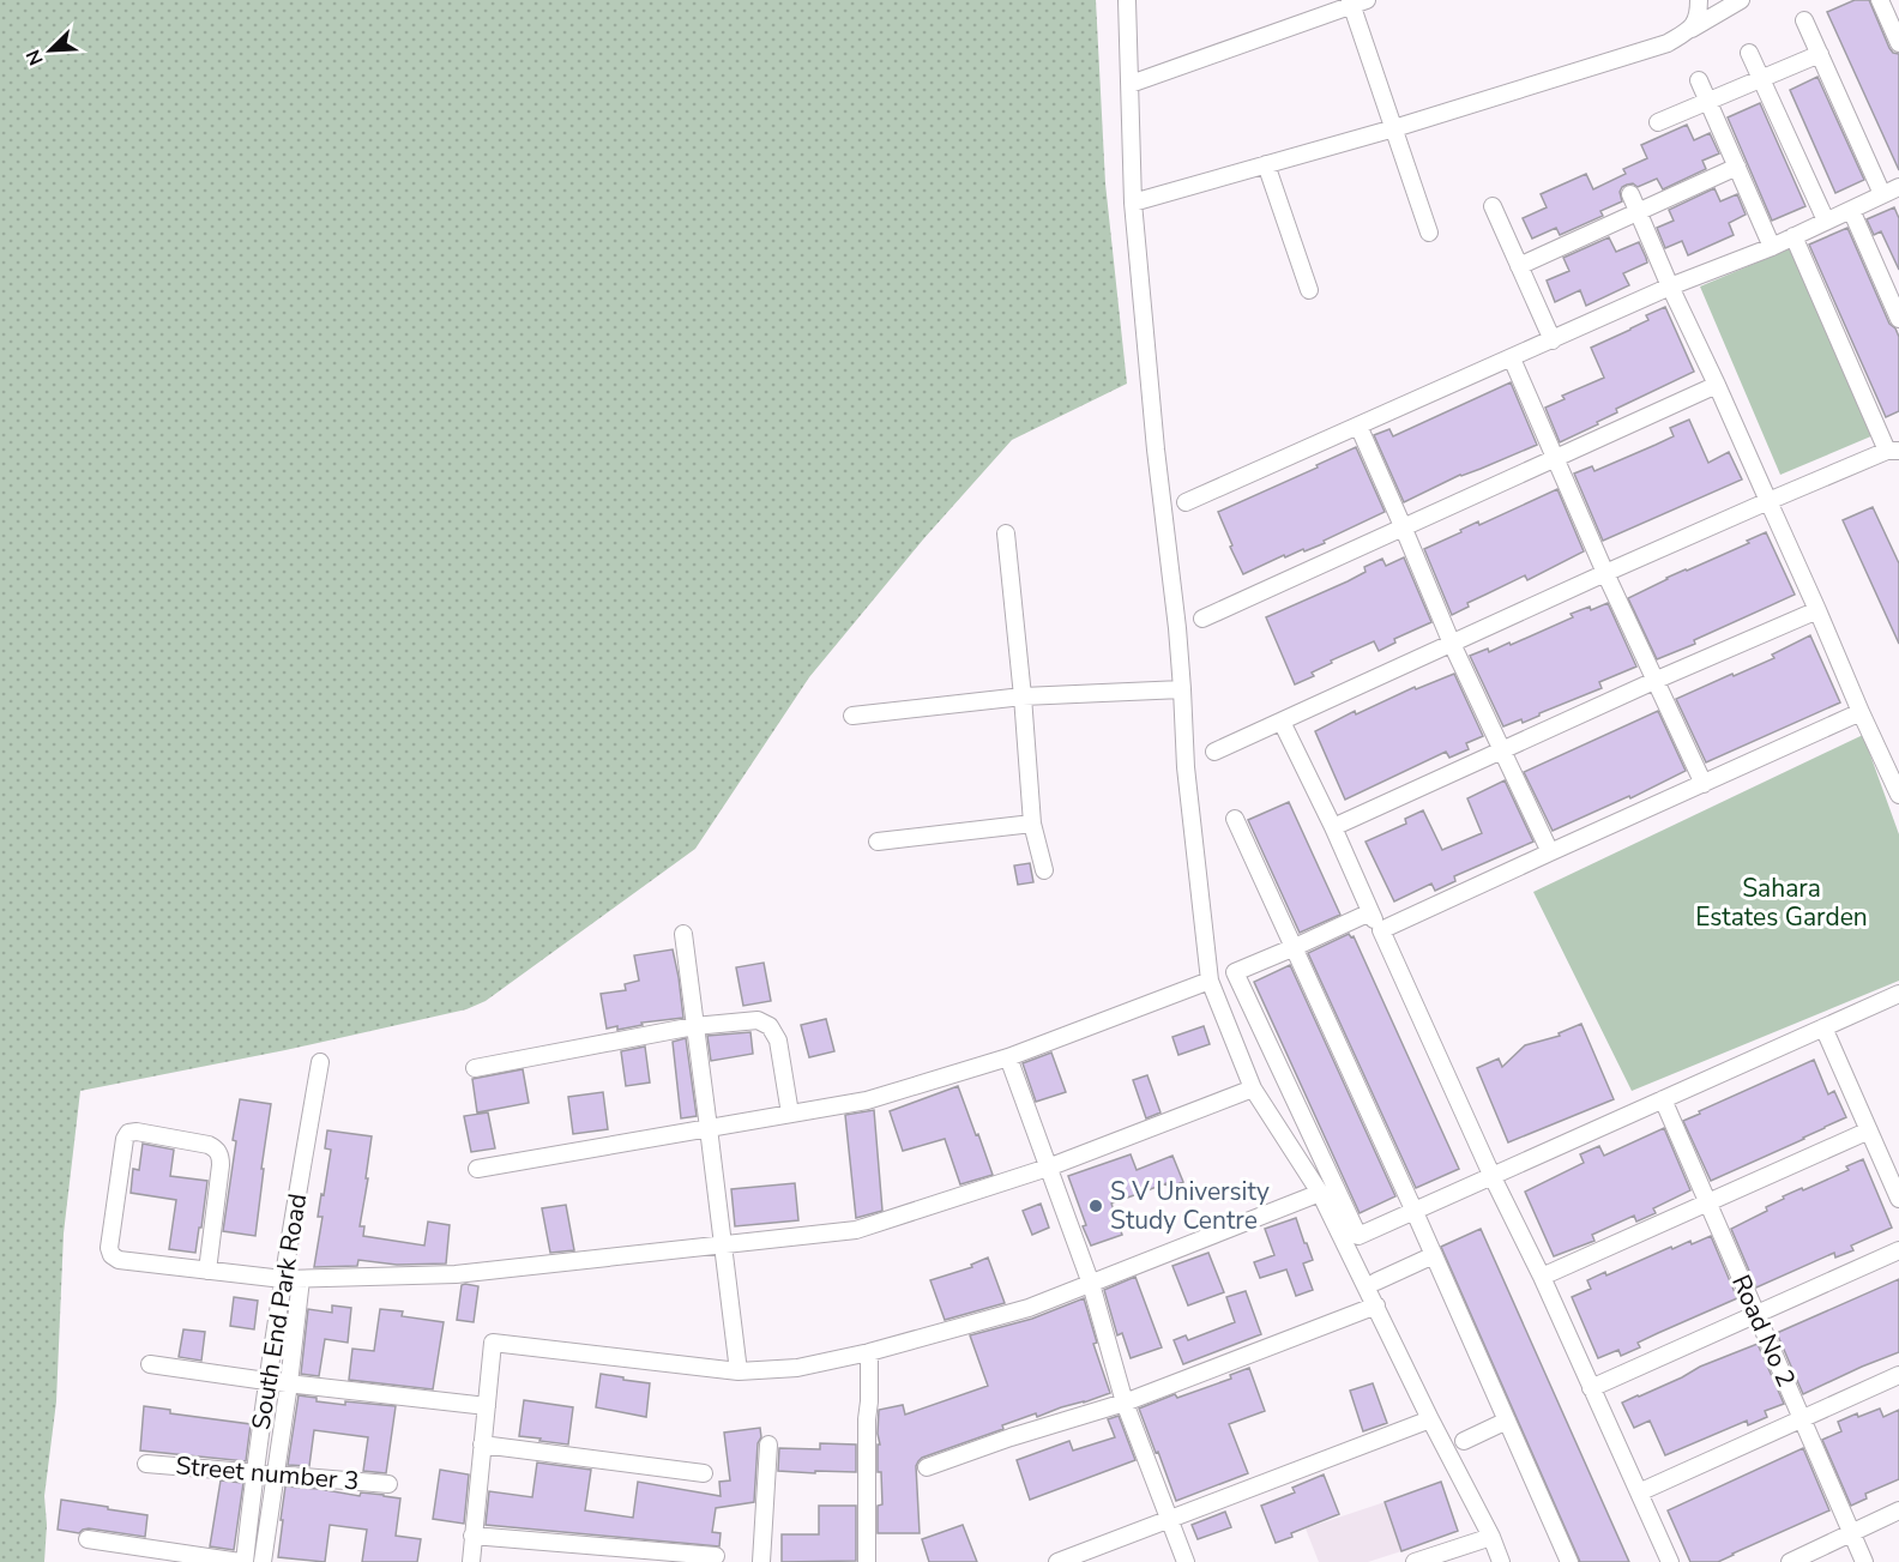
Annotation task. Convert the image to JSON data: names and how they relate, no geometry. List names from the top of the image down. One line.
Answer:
{"streets":{"street":["South End Park Road","Road No 2","Street number 3"]},"crossings":[["South End Park Road","Street number 3"]],"parks":["Sahara Estates Garden"],"places":["S V University Study Centre"],"north":"bottom left"}
